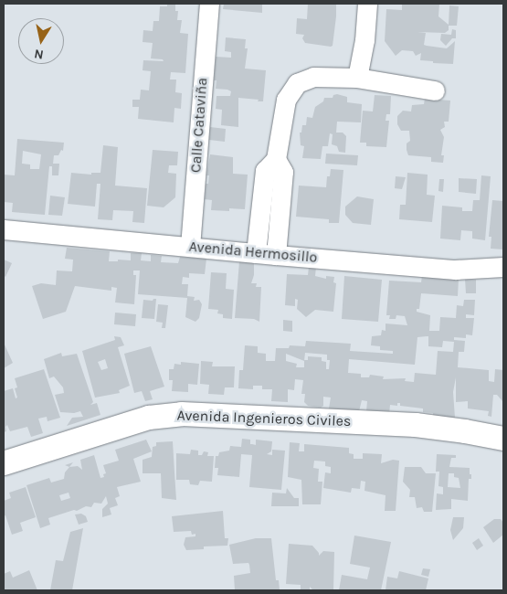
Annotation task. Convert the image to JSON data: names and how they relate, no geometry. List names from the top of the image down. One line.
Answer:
{"streets":{"street":["Calle Cataviña","Avenida Hermosillo","Avenida Ingenieros Civiles"]},"crossings":[["Calle Cataviña","Avenida Hermosillo"]],"north":"bottom"}
